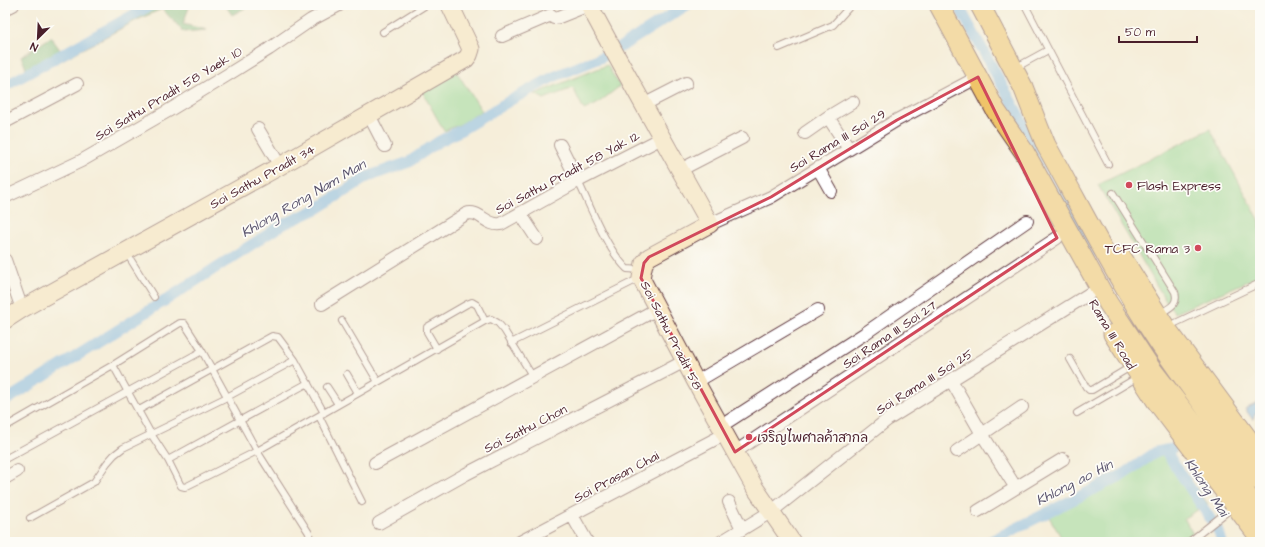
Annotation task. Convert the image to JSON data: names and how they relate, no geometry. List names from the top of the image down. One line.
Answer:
{"streets":{"main road":["Rama III Road"],"street":["Soi Sathu Pradit 58 Yaek 10","Soi Rama III Soi 29","Soi Sathu Pradit 58 Yak 12","Soi Sathu Pradit 34","Soi Rama III Soi 27","Soi Sathu Pradit 58","Soi Rama III Soi 25","Soi Sathu Chon","Soi Prasan Chai"]},"crossings":[["Soi Rama III Soi 29","Rama III Road"],["Soi Rama III Soi 29","Soi Sathu Pradit 58"],["Soi Rama III Soi 27","Rama III Road"],["Soi Rama III Soi 27","Soi Sathu Pradit 58"],["Rama III Road","Soi Rama III Soi 25"],["Soi Sathu Pradit 58","Soi Rama III Soi 25"],["Soi Sathu Pradit 58","Soi Sathu Chon"],["Soi Sathu Pradit 58","Soi Prasan Chai"]],"water":["Khlong Rong Nam Man","Khlong ao Hin","Khlong Mai"],"places":["Flash Express","TCFC Rama 3","เจริญไพศาลค้าสากล"],"scale_bar":"50 m","north":"bottom left"}
